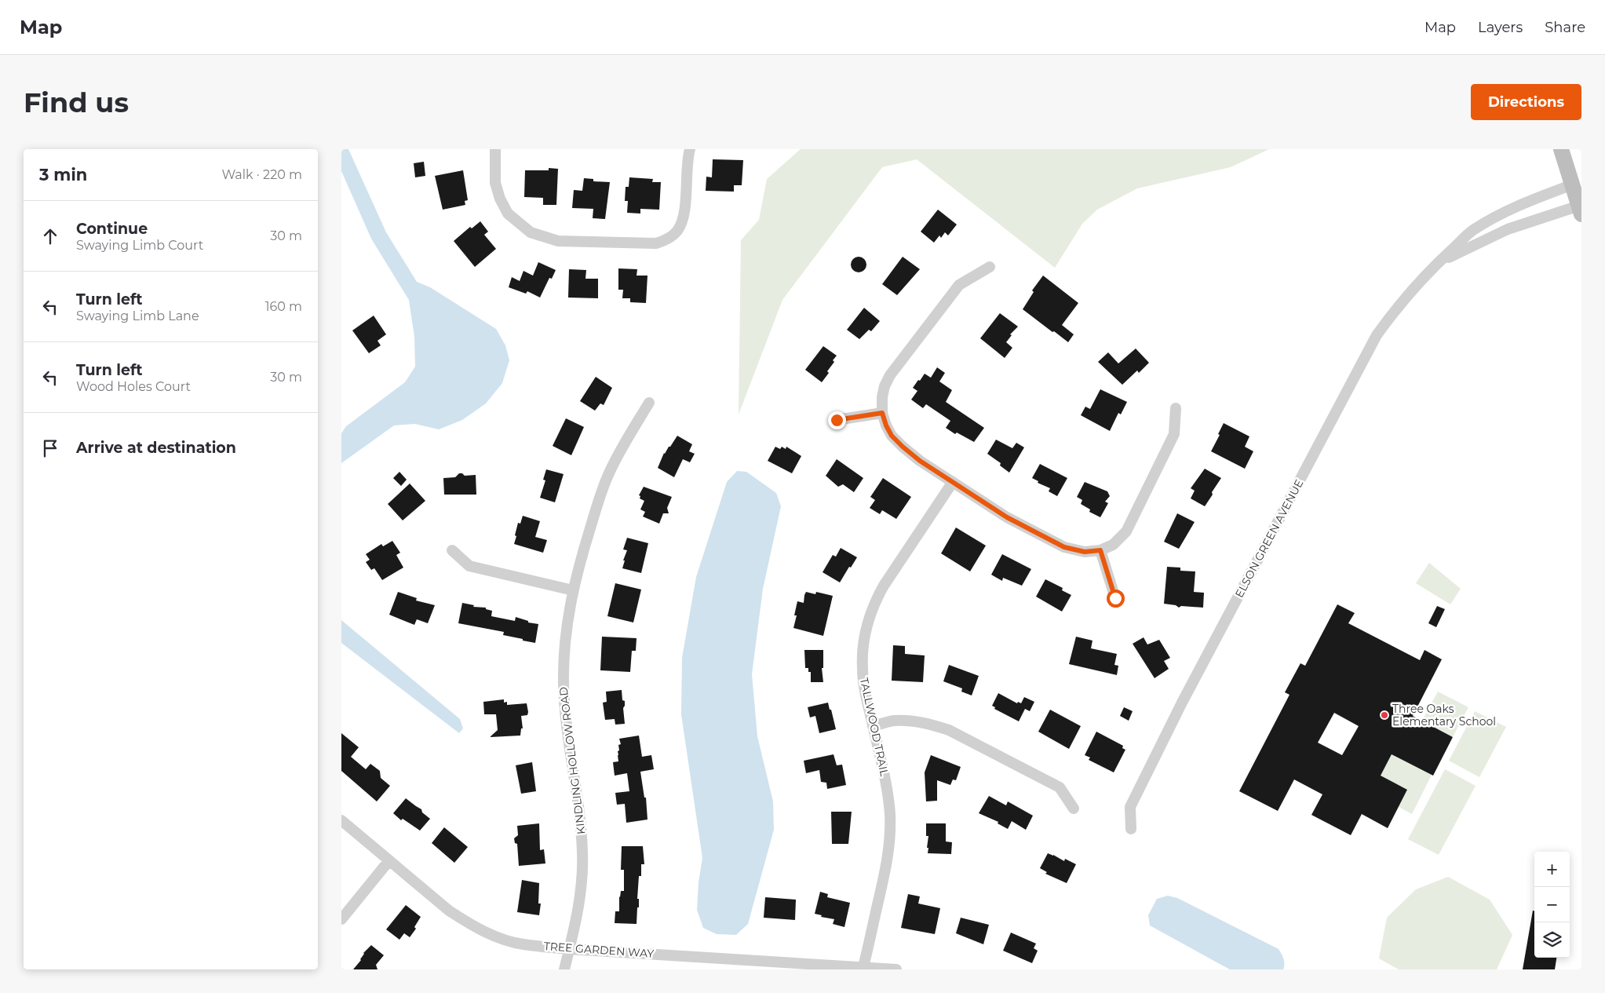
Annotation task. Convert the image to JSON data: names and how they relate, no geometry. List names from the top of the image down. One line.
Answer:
{"streets":{"street":["ELSON GREEN AVENUE","TALLWOOD TRAIL","KINDLING HOLLOW ROAD","TREE GARDEN WAY"]},"crossings":[["TALLWOOD TRAIL","TREE GARDEN WAY"],["KINDLING HOLLOW ROAD","TREE GARDEN WAY"]],"places":["Three Oaks Elementary School"],"page":{"header":"Map","nav":["Map","Layers","Share"],"buttons":"Directions","title":"Find us","heading":["3 min","Walk · 220 m"],"list":[["Continue","Swaying Limb Court","30 m"],["Turn left","Swaying Limb Lane","160 m"],["Turn left","Wood Holes Court","30 m"],"Arrive at destination"],"map_buttons":["+","−"]}}
